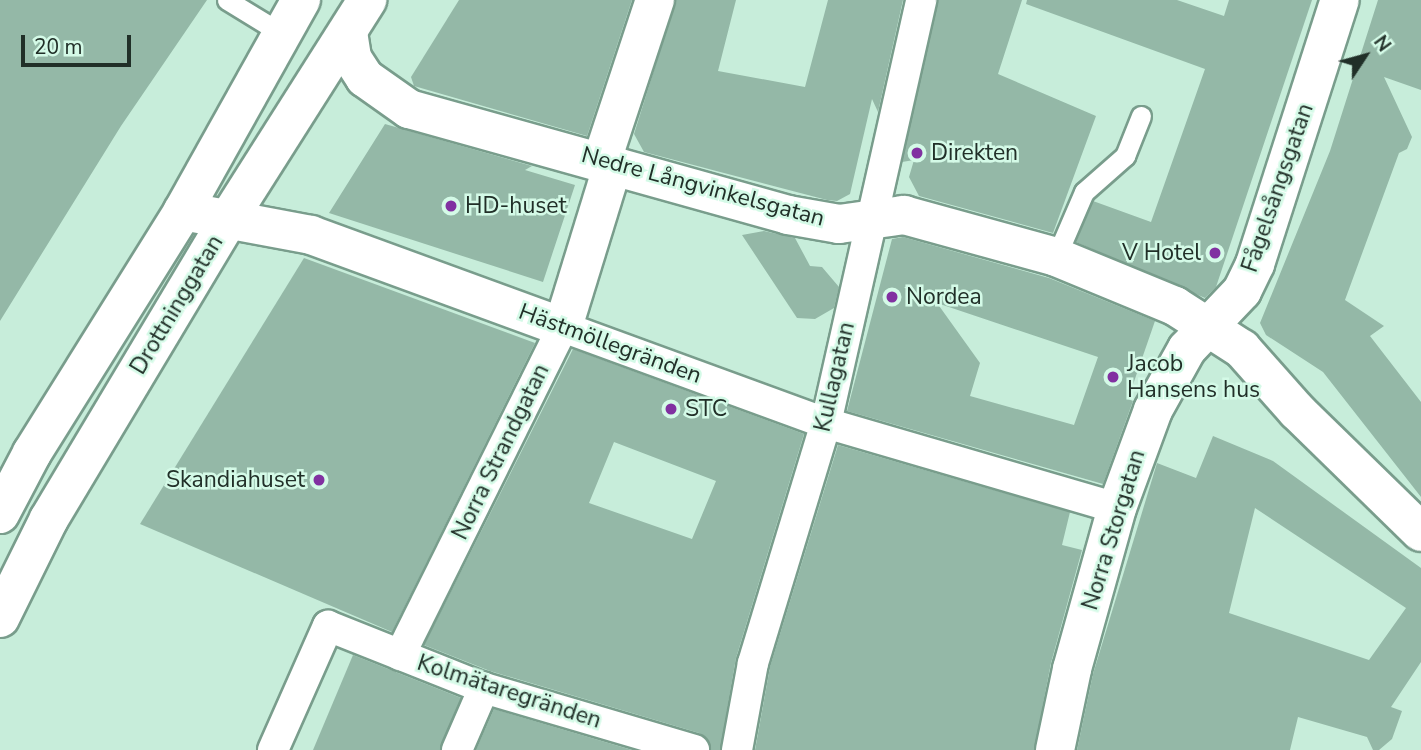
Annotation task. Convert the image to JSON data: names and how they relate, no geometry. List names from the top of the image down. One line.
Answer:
{"streets":{"street":["Nedre Långvinkelsgatan","Fågelsångsgatan","Drottninggatan","Hästmöllegränden","Kullagatan","Norra Strandgatan","Norra Storgatan","Kolmätaregränden"]},"crossings":[["Nedre Långvinkelsgatan","Fågelsångsgatan"],["Nedre Långvinkelsgatan","Drottninggatan"],["Nedre Långvinkelsgatan","Kullagatan"],["Nedre Långvinkelsgatan","Norra Strandgatan"],["Nedre Långvinkelsgatan","Norra Storgatan"],["Fågelsångsgatan","Norra Storgatan"],["Drottninggatan","Hästmöllegränden"],["Hästmöllegränden","Kullagatan"],["Hästmöllegränden","Norra Strandgatan"],["Hästmöllegränden","Norra Storgatan"],["Norra Strandgatan","Kolmätaregränden"]],"places":["Direkten","HD-huset","V Hotel","Nordea","Jacob Hansens hus","STC","Skandiahuset"],"scale_bar":"20 m","north":"top right"}
